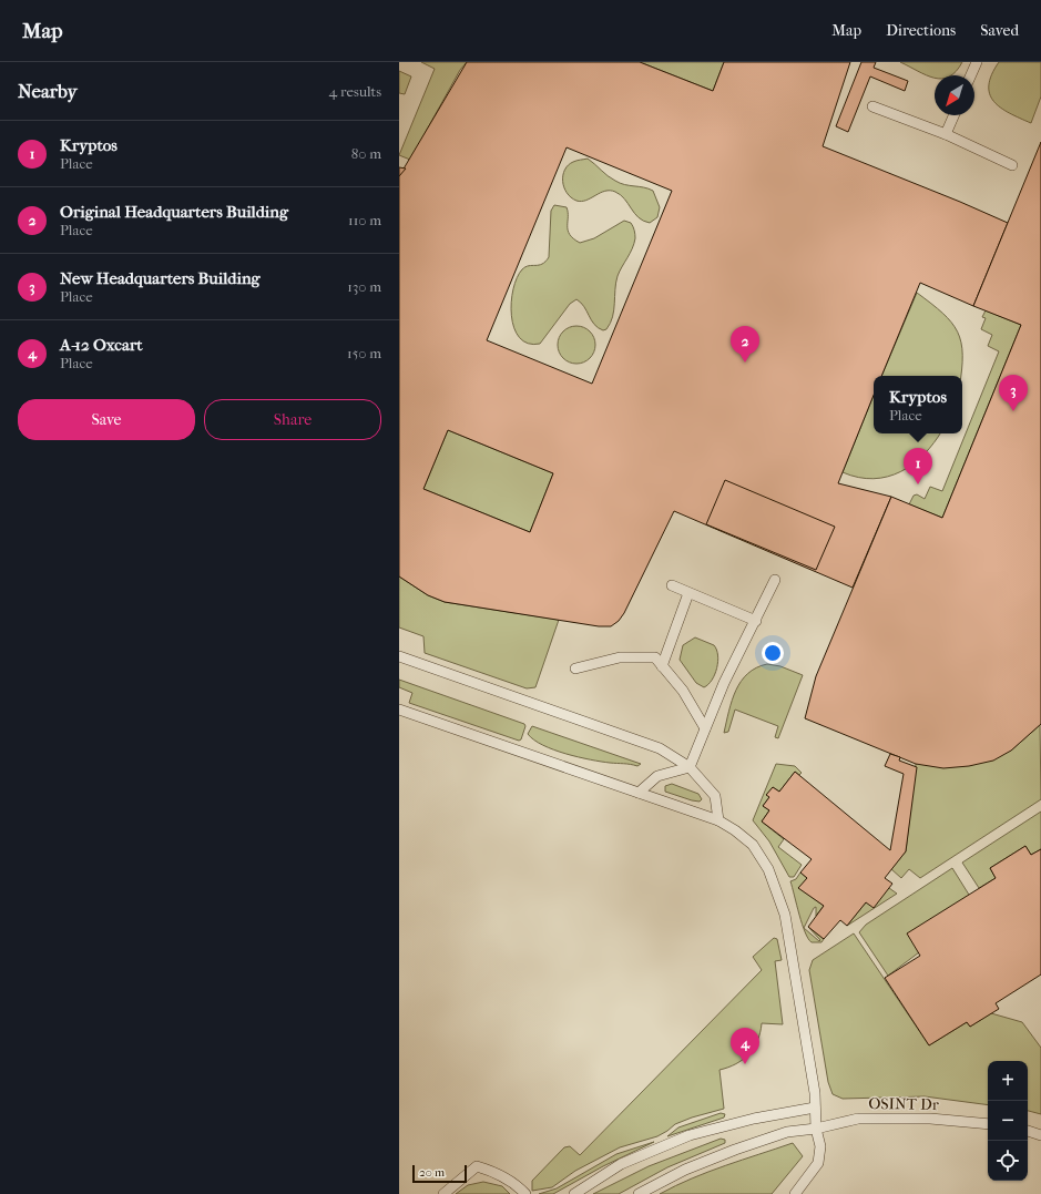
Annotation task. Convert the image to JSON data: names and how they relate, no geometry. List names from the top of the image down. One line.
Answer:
{"streets":{"lane":["OSINT Dr"]},"scale_bar":"20 m","north":"bottom left","page":{"header":"Map","nav":["Map","Directions","Saved"],"heading":["Nearby","4 results"],"list":[{"mark":"1","name":"Kryptos","note":"Place","value":"80 m"},{"mark":"2","name":"Original Headquarters Building","note":"Place","value":"110 m"},{"mark":"3","name":"New Headquarters Building","note":"Place","value":"130 m"},{"mark":"4","name":"A-12 Oxcart","note":"Place","value":"150 m"}],"pins":["2","3","1","4"],"popup":["Kryptos","Place"],"buttons":["Save","Share"],"map_buttons":["+","−"],"scale":"20 m"}}
